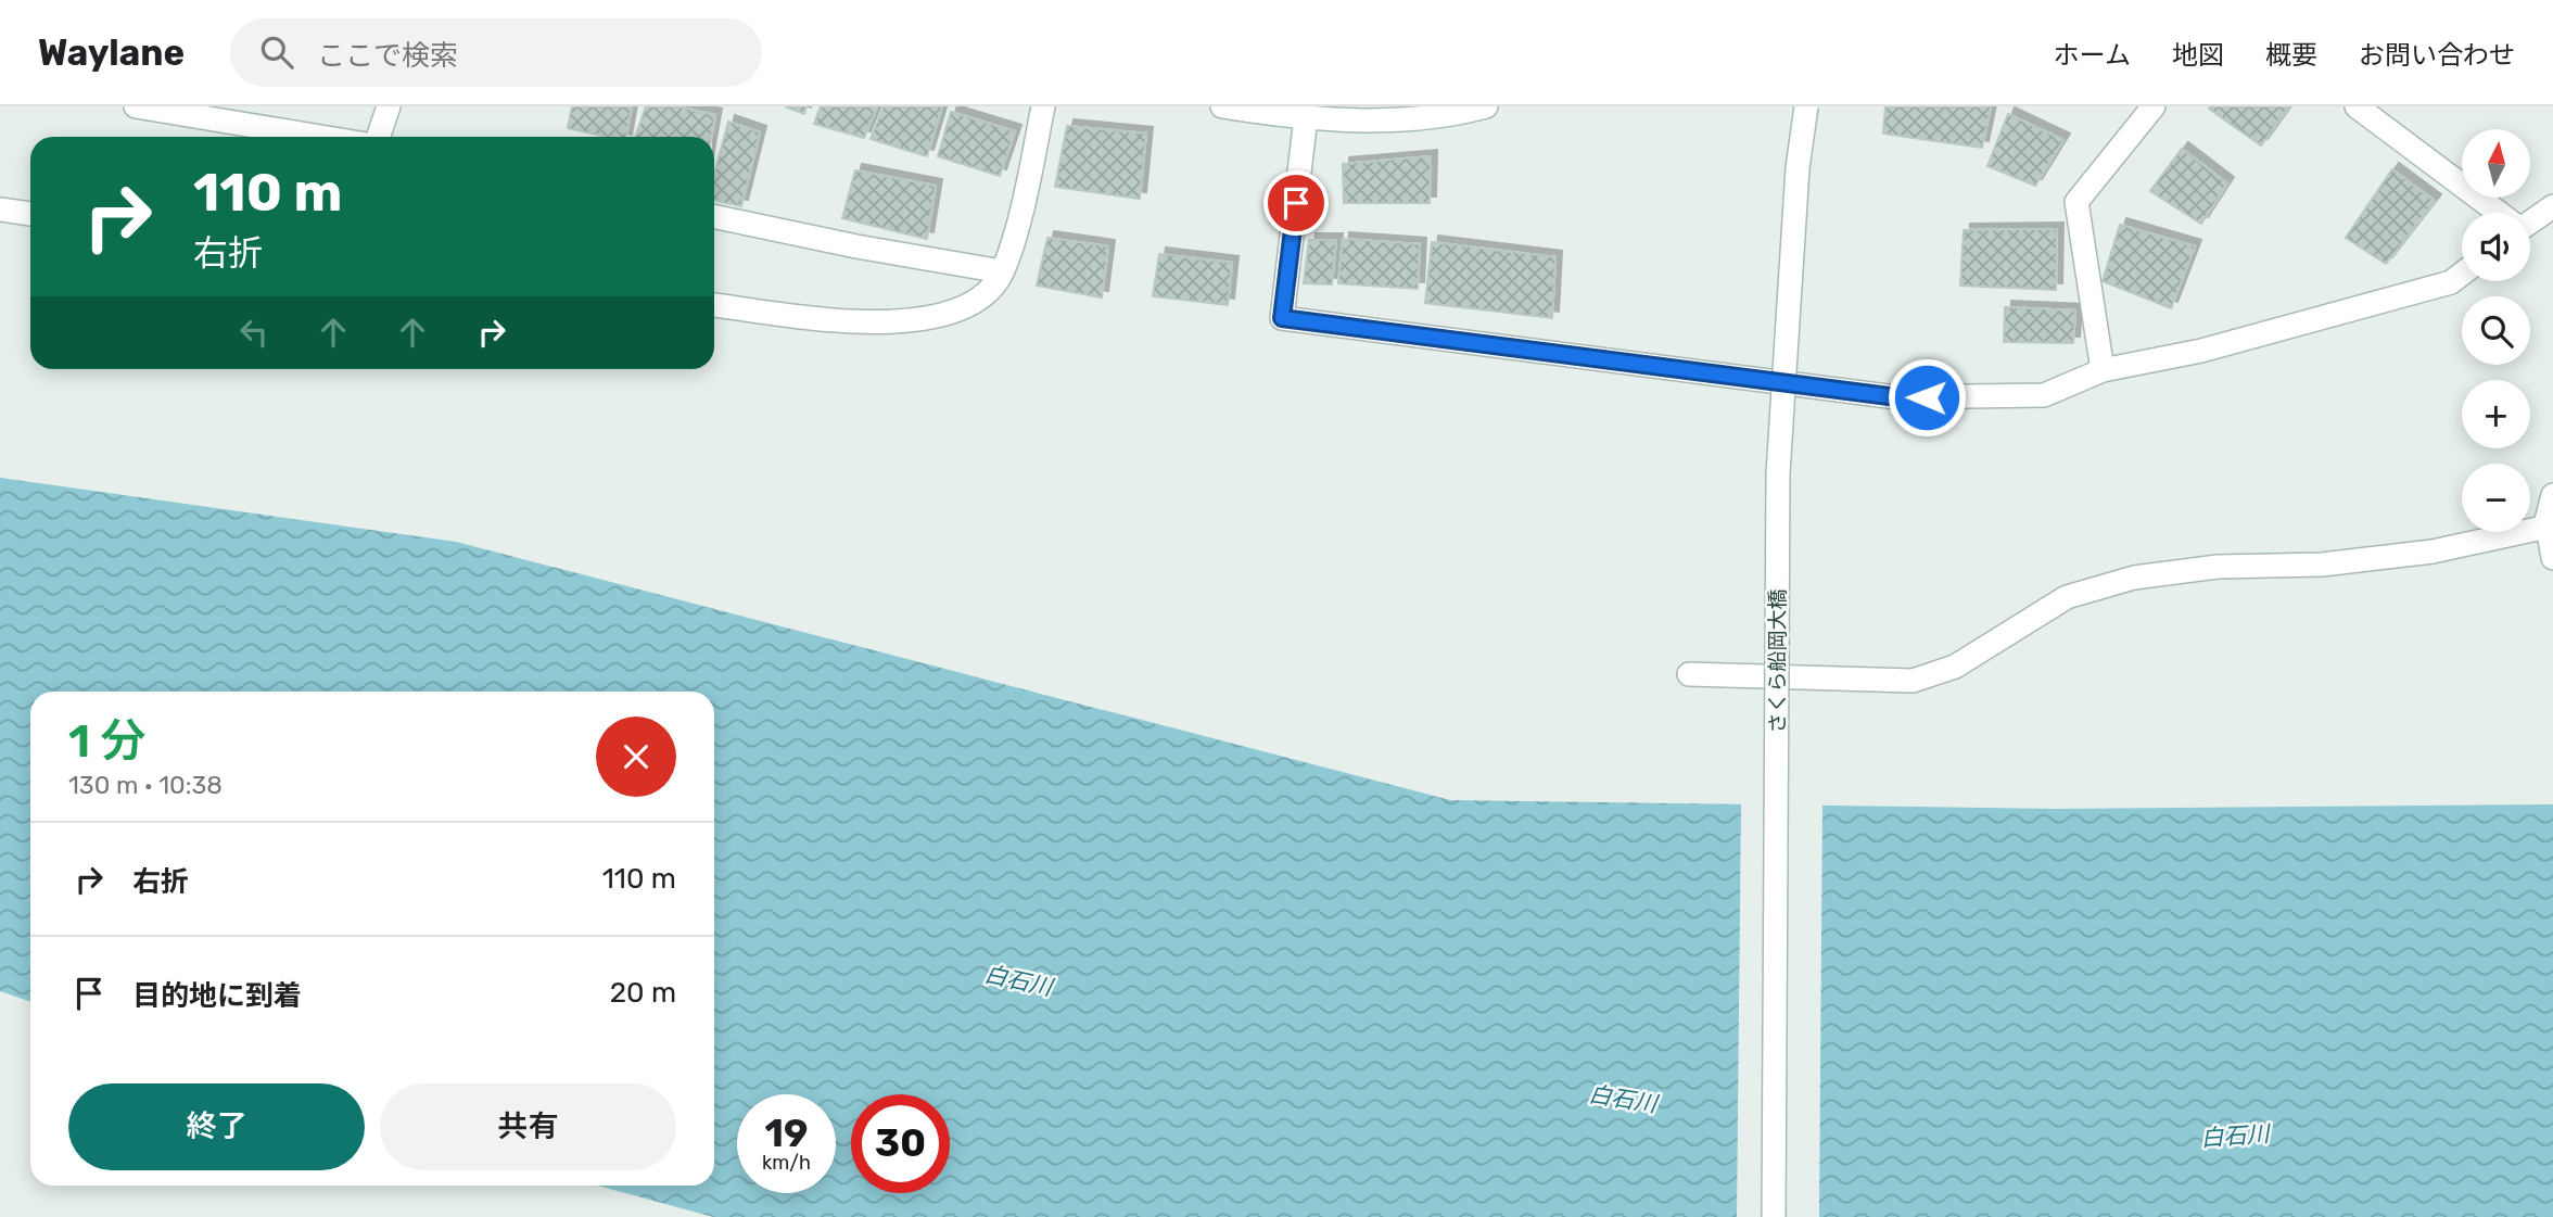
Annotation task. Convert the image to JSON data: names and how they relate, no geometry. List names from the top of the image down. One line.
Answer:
{"streets":{"street":["さくら船岡大橋"]},"water":["白石川"],"north":"top","page":{"header":"Waylane","search":"ここで検索","nav":["ホーム","地図","概要","お問い合わせ"],"map_buttons":["+","−"],"turn":["110 m","右折"],"heading":["1 分","130 m · 10:38"],"list":[{"name":"右折","value":"110 m"},{"name":"目的地に到着","value":"20 m"}],"buttons":["終了","共有"],"speed":"19 km/h","limit":"30"}}
